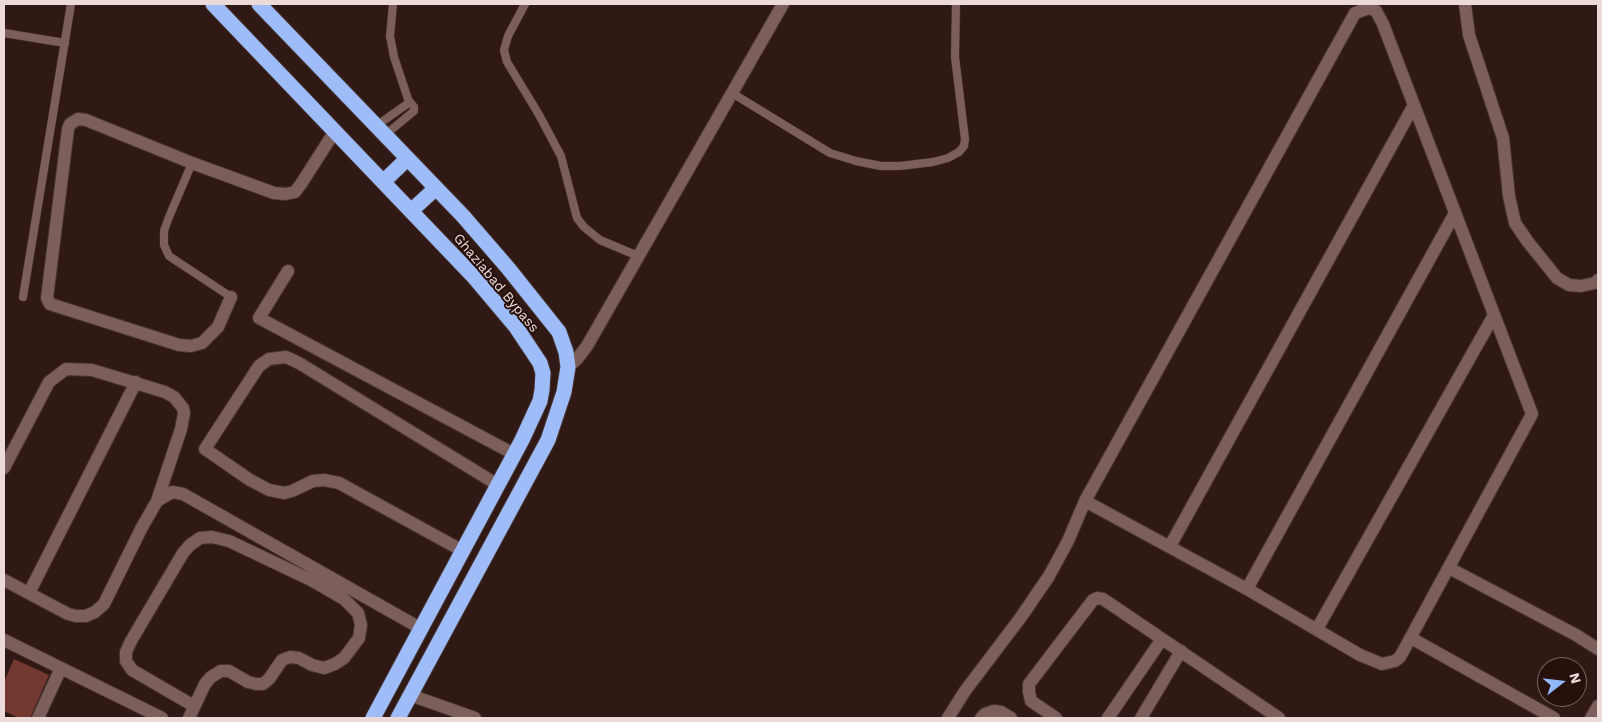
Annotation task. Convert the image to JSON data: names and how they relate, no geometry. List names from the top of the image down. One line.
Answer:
{"streets":{"highway":["Ghaziabad Bypass"]},"north":"right"}
